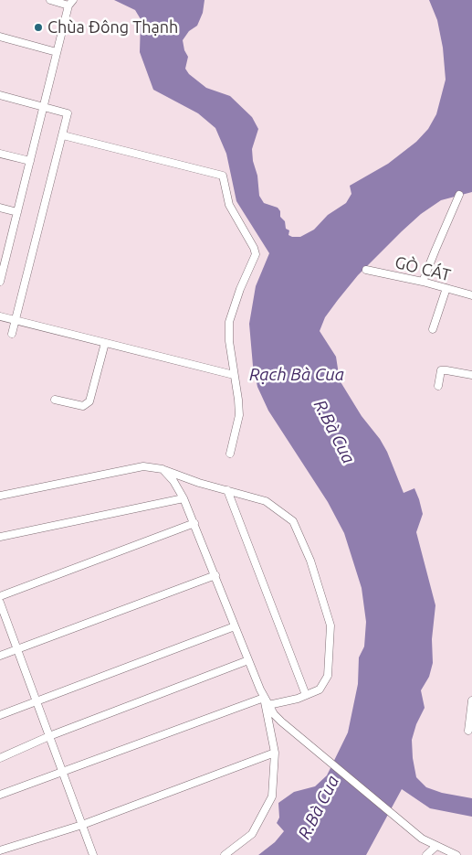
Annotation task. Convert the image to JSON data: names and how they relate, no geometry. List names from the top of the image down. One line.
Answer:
{"streets":{"street":["GÒ CÁT"]},"water":["Rạch Bà Cua","R.Bà Cua"],"places":["Chùa Đông Thạnh"]}
